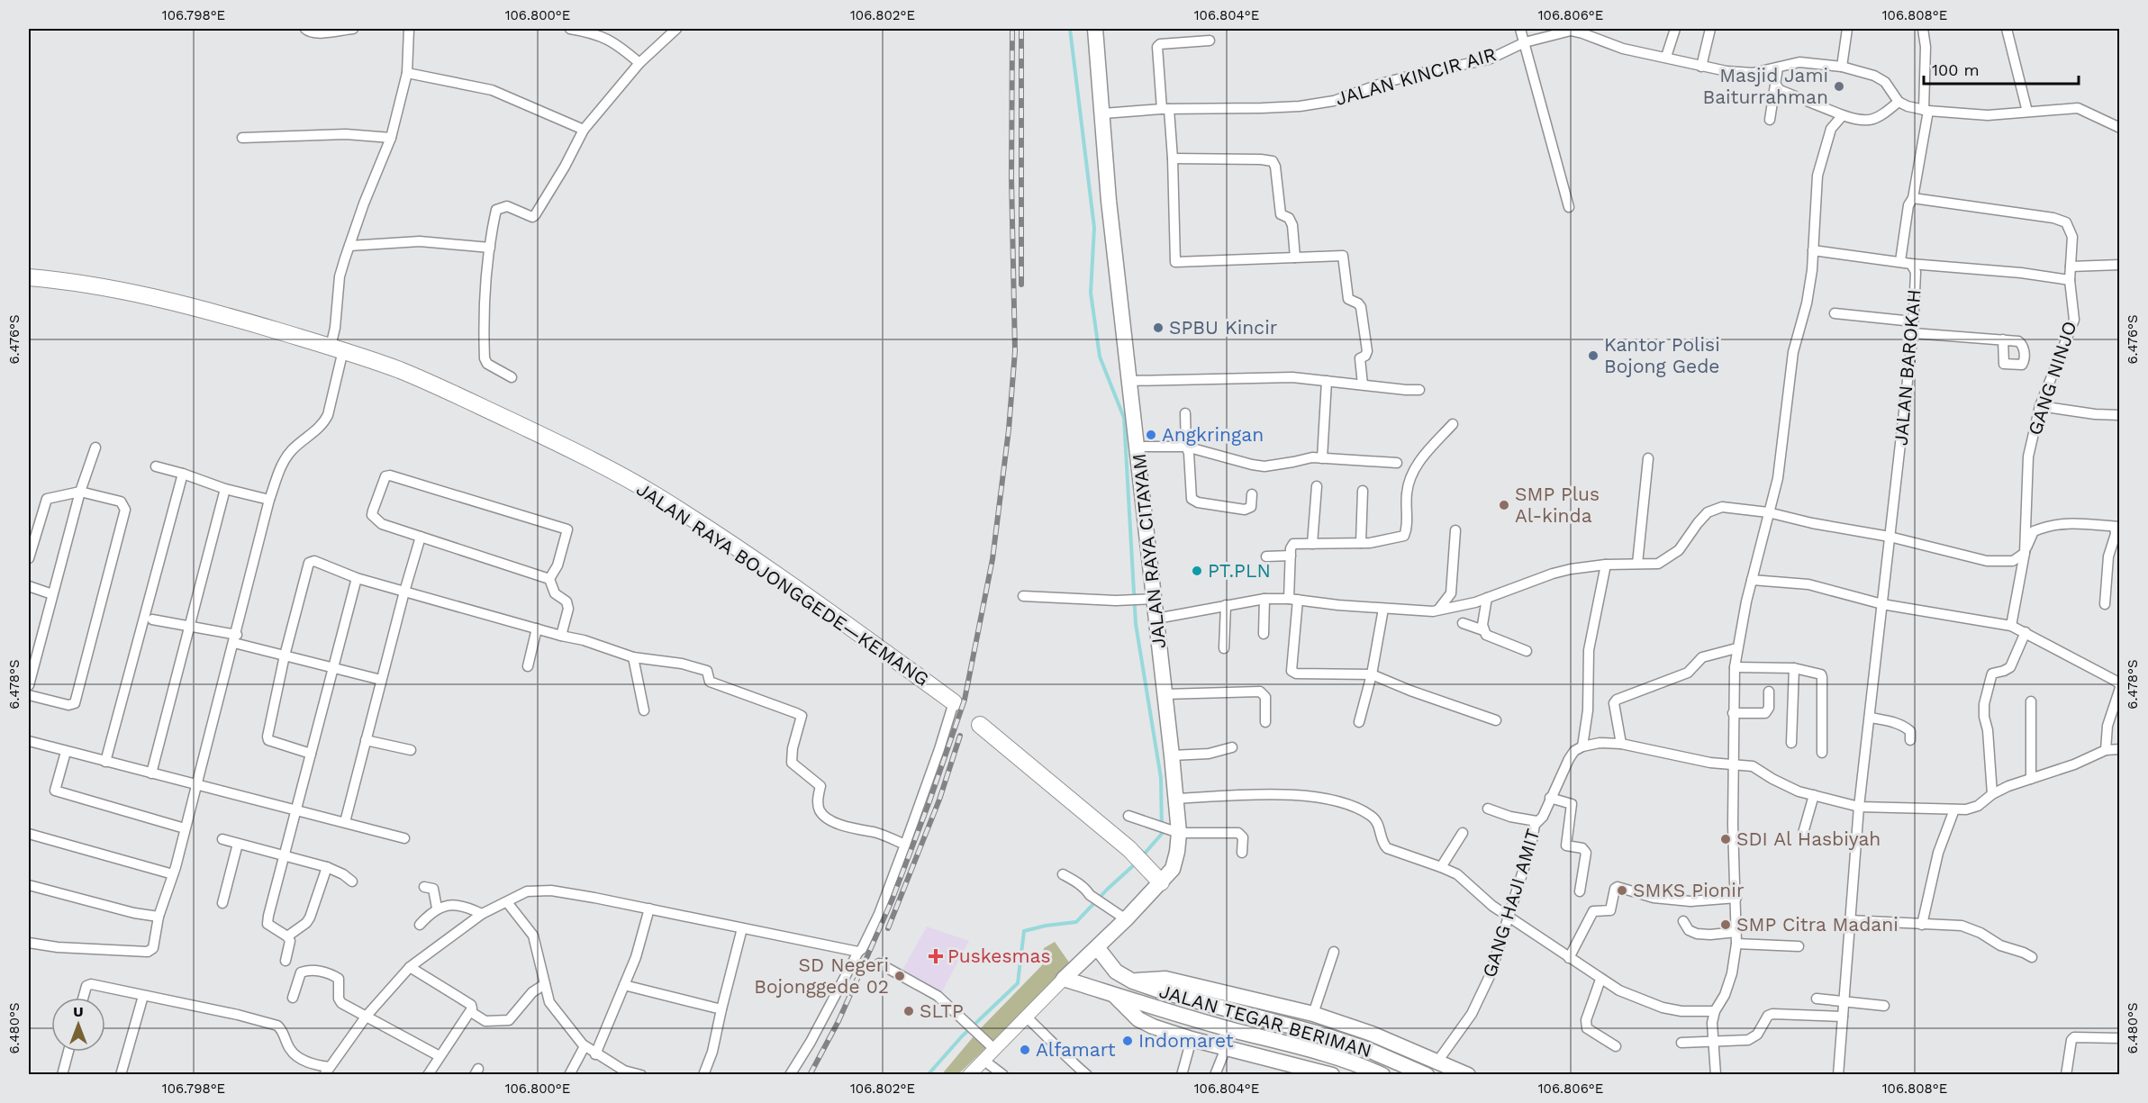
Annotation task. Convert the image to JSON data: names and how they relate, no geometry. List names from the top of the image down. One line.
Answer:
{"streets":{"highway":["JALAN RAYA BOJONGGEDE—KEMANG"],"main road":["JALAN RAYA CITAYAM","JALAN TEGAR BERIMAN"],"street":["JALAN KINCIR AIR","JALAN BAROKAH","GANG NINJO","GANG HAJI AMIT"]},"crossings":[["JALAN KINCIR AIR","JALAN RAYA CITAYAM"],["JALAN RAYA CITAYAM","JALAN TEGAR BERIMAN"],["GANG HAJI AMIT","JALAN TEGAR BERIMAN"]],"places":{"other":["Masjid Jami Baiturrahman","SPBU Kincir","Kantor Polisi Bojong Gede","Angkringan","SMP Plus Al-kinda","PT.PLN","SDI Al Hasbiyah","SMKS Pionir","SMP Citra Madani","SD Negeri Bojonggede 02","SLTP","Indomaret","Alfamart"],"health":["Puskesmas"]},"scale_bar":"100 m","north":"top","coordinates":["106.798°E","106.800°E","106.802°E","106.804°E","106.806°E","106.808°E","6.476°S","6.478°S","6.480°S"]}
